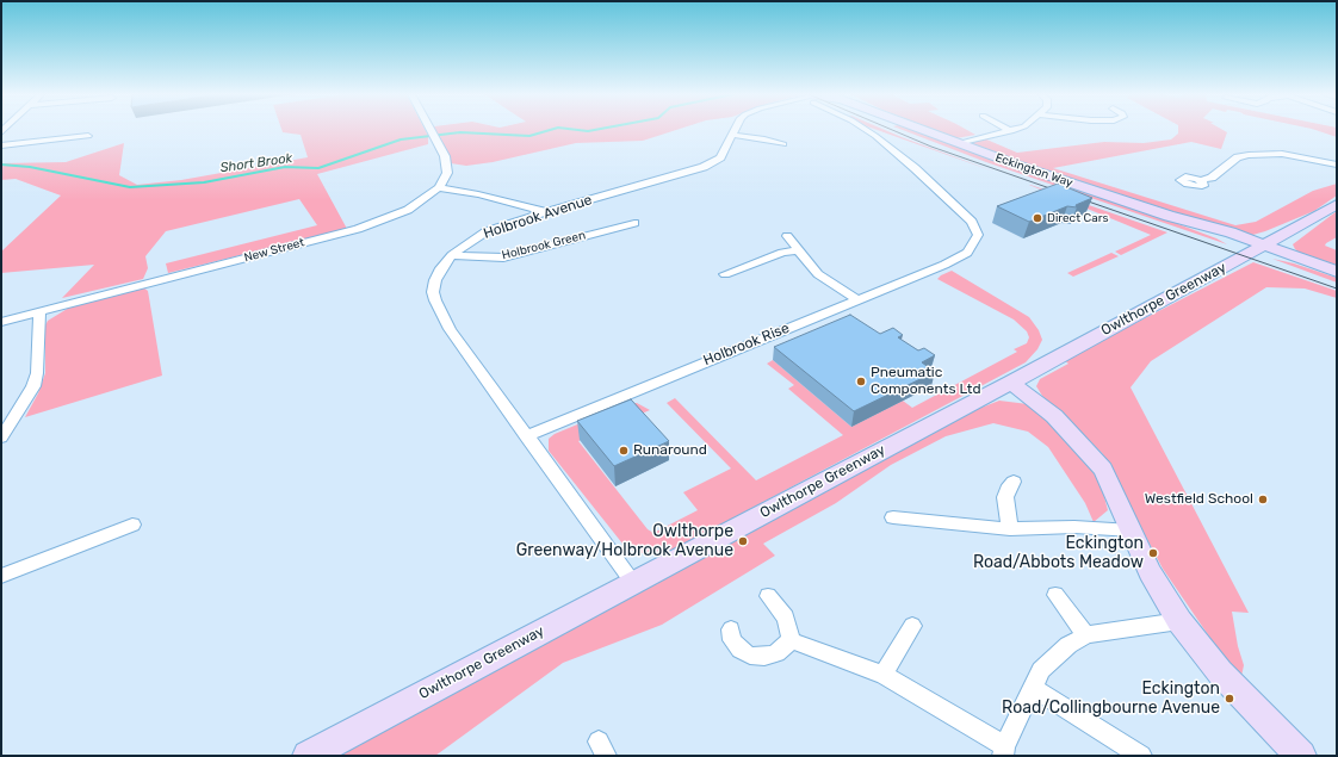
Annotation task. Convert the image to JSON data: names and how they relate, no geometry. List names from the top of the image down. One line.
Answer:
{"streets":{"street":["Eckington Way","Holbrook Avenue","Holbrook Green","New Street","Owlthorpe Greenway","Holbrook Rise"]},"crossings":[["Eckington Way","Owlthorpe Greenway"],["Holbrook Avenue","Holbrook Green"],["Holbrook Avenue","Owlthorpe Greenway"],["Holbrook Avenue","Holbrook Rise"]],"water":["Short Brook"],"places":["Direct Cars","Pneumatic Components Ltd","Runaround","Westfield School","Owlthorpe Greenway/Holbrook Avenue","Eckington Road/Abbots Meadow","Eckington Road/Collingbourne Avenue"]}
